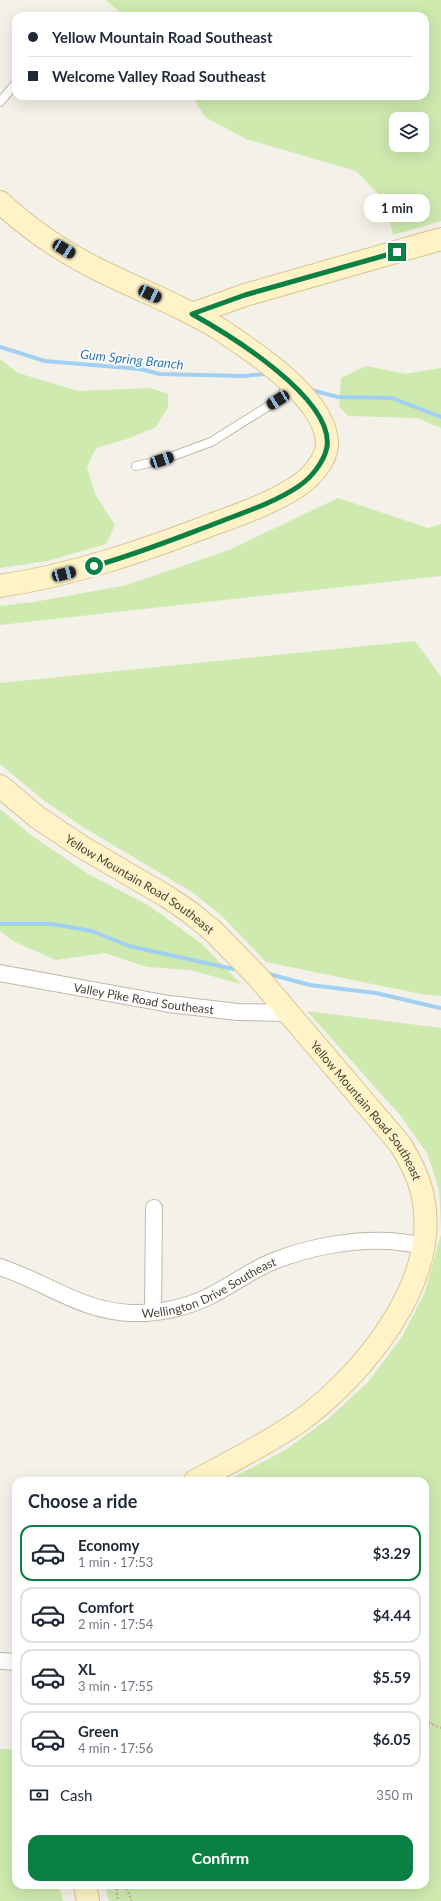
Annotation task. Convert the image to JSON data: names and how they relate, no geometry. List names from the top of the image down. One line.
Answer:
{"streets":{"street":["Yellow Mountain Road Southeast","Valley Pike Road Southeast","Wellington Drive Southeast"]},"crossings":[["Yellow Mountain Road Southeast","Valley Pike Road Southeast"],["Yellow Mountain Road Southeast","Wellington Drive Southeast"]],"water":["Gum Spring Branch"],"page":{"banner":["Yellow Mountain Road Southeast","Welcome Valley Road Southeast"],"bubble":"1 min","heading":"Choose a ride","list":[{"name":"Economy","note":"1 min · 17:53","value":"$3.29"},{"name":"Comfort","note":"2 min · 17:54","value":"$4.44"},{"name":"XL","note":"3 min · 17:55","value":"$5.59"},{"name":"Green","note":"4 min · 17:56","value":"$6.05"}],"pay":["Cash","350 m"],"buttons":"Confirm"}}
